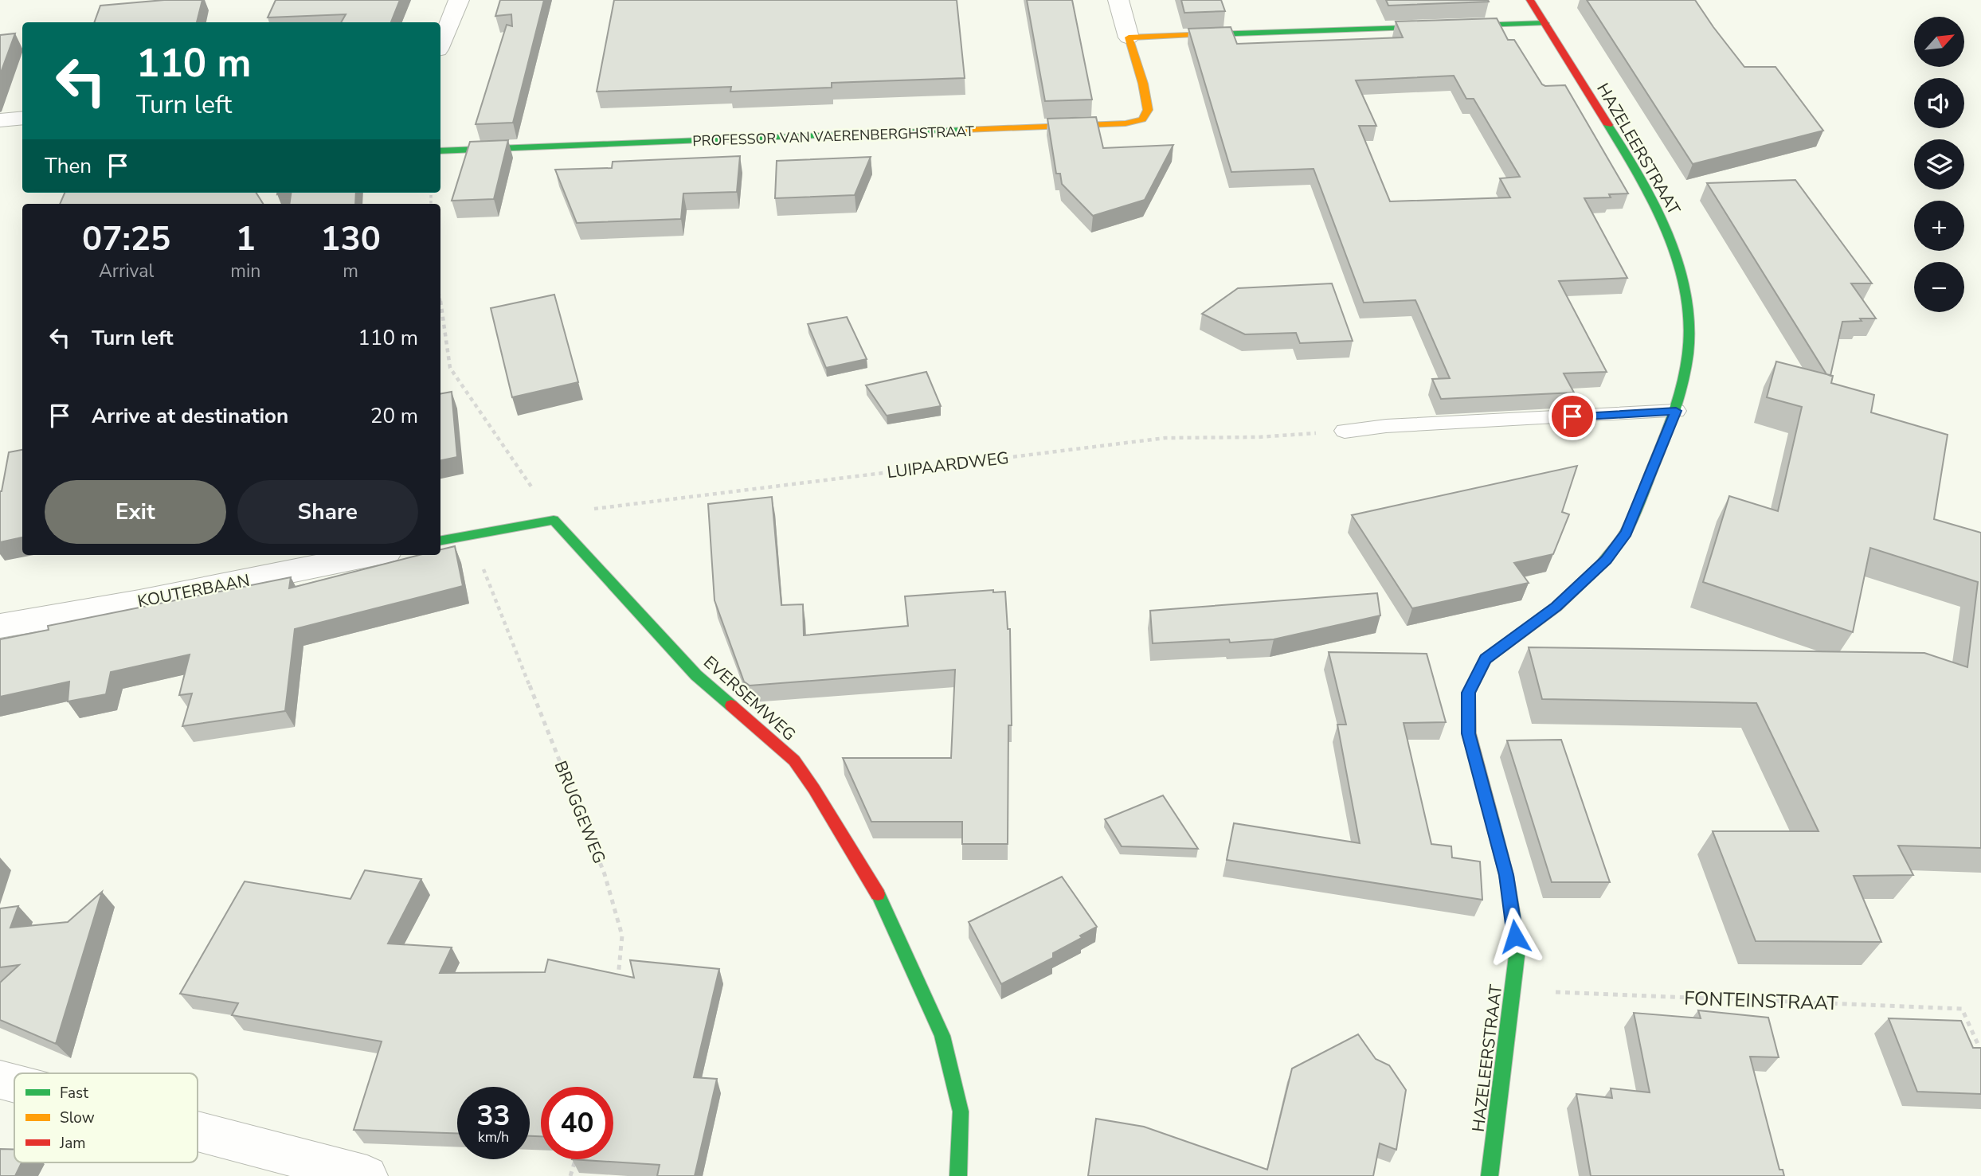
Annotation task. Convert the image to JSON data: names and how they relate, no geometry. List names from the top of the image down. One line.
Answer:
{"streets":{"street":["PROFESSOR VAN VAERENBERGHSTRAAT","HAZELEERSTRAAT","KOUTERBAAN","EVERSEMWEG"],"path":["LUIPAARDWEG","BRUGGEWEG","FONTEINSTRAAT"]},"crossings":[["HAZELEERSTRAAT","FONTEINSTRAAT"],["LUIPAARDWEG","EVERSEMWEG"]],"legend":["Fast","Slow","Jam"],"north":"top right","page":{"map_buttons":["+","−"],"turn":["110 m","Turn left"],"then":"Then","eta":["07:25","Arrival","1","min","130","m"],"list":[{"name":"Turn left","value":"110 m"},{"name":"Arrive at destination","value":"20 m"}],"buttons":["Exit","Share"],"speed":"33 km/h","limit":"40"}}
